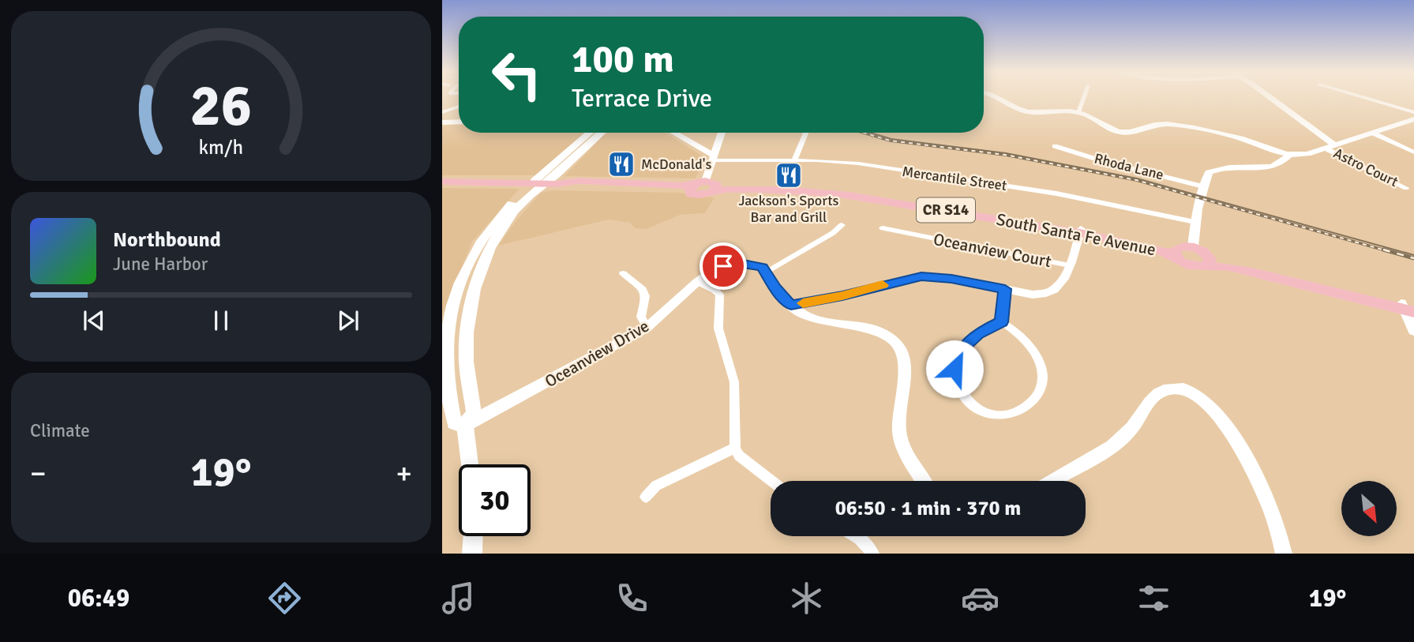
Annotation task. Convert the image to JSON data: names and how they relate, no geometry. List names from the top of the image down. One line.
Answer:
{"streets":{"main road":["CR S14","South Santa Fe Avenue"],"street":["Rhoda Lane","Astro Court","Mercantile Street","Oceanview Court","Oceanview Drive"]},"places":{"restaurant":["McDonald's","Jackson's Sports Bar and Grill"]},"north":"bottom right","page":{"turn":["100 m","Terrace Drive"],"song":["Northbound","June Harbor"],"tile":"Climate","heat":["−","19°","+"],"limit":"30","trip":"06:50 · 1 min · 370 m","tabs":["06:49","19°"],"gauge":["26","km/h"]}}
